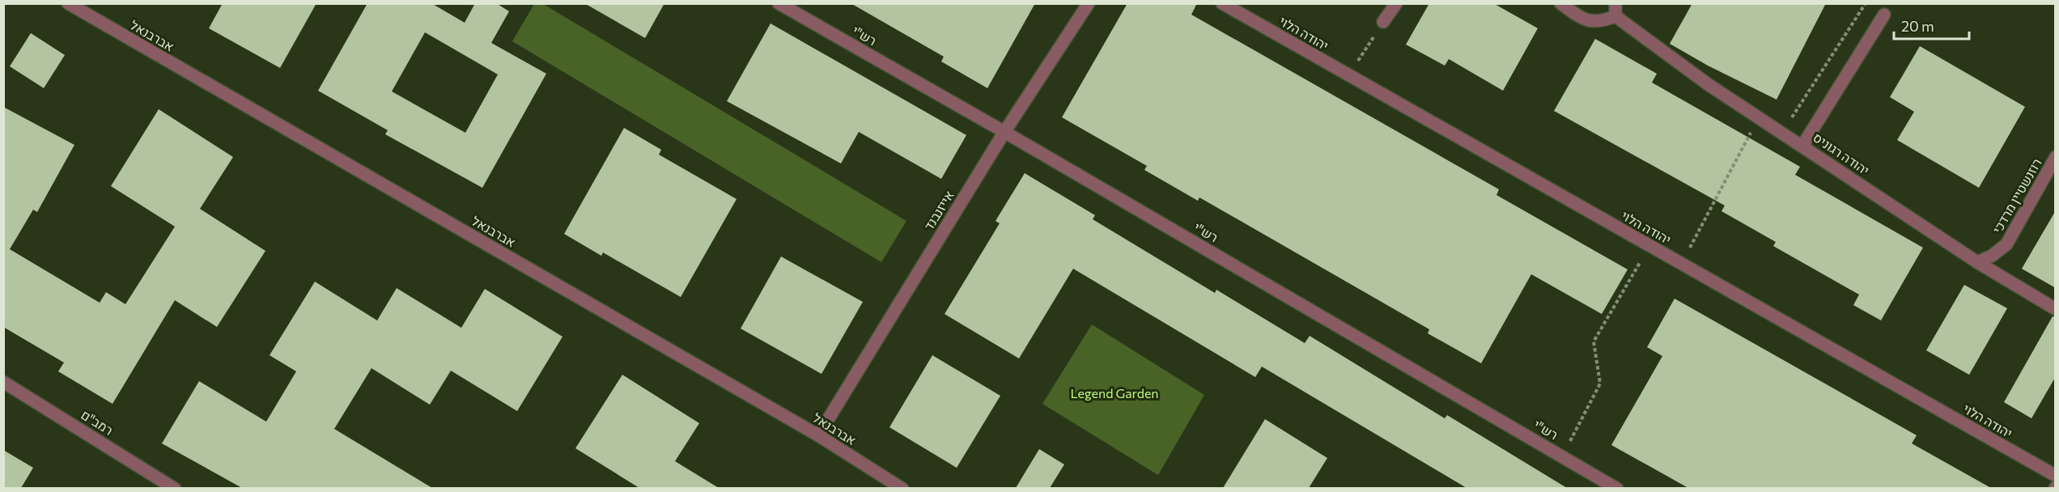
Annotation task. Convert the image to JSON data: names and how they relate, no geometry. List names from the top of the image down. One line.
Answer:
{"streets":{"street":["יהודה הלוי","אברבנאל","רש\"י","יהודה רגוניס","רוזנשטיין מרדכי","אייזנבנד","רמב\"ם"]},"crossings":[["אברבנאל","אייזנבנד"],["רש\"י","אייזנבנד"],["יהודה רגוניס","רוזנשטיין מרדכי"]],"parks":["Legend Garden"],"scale_bar":"20 m"}
